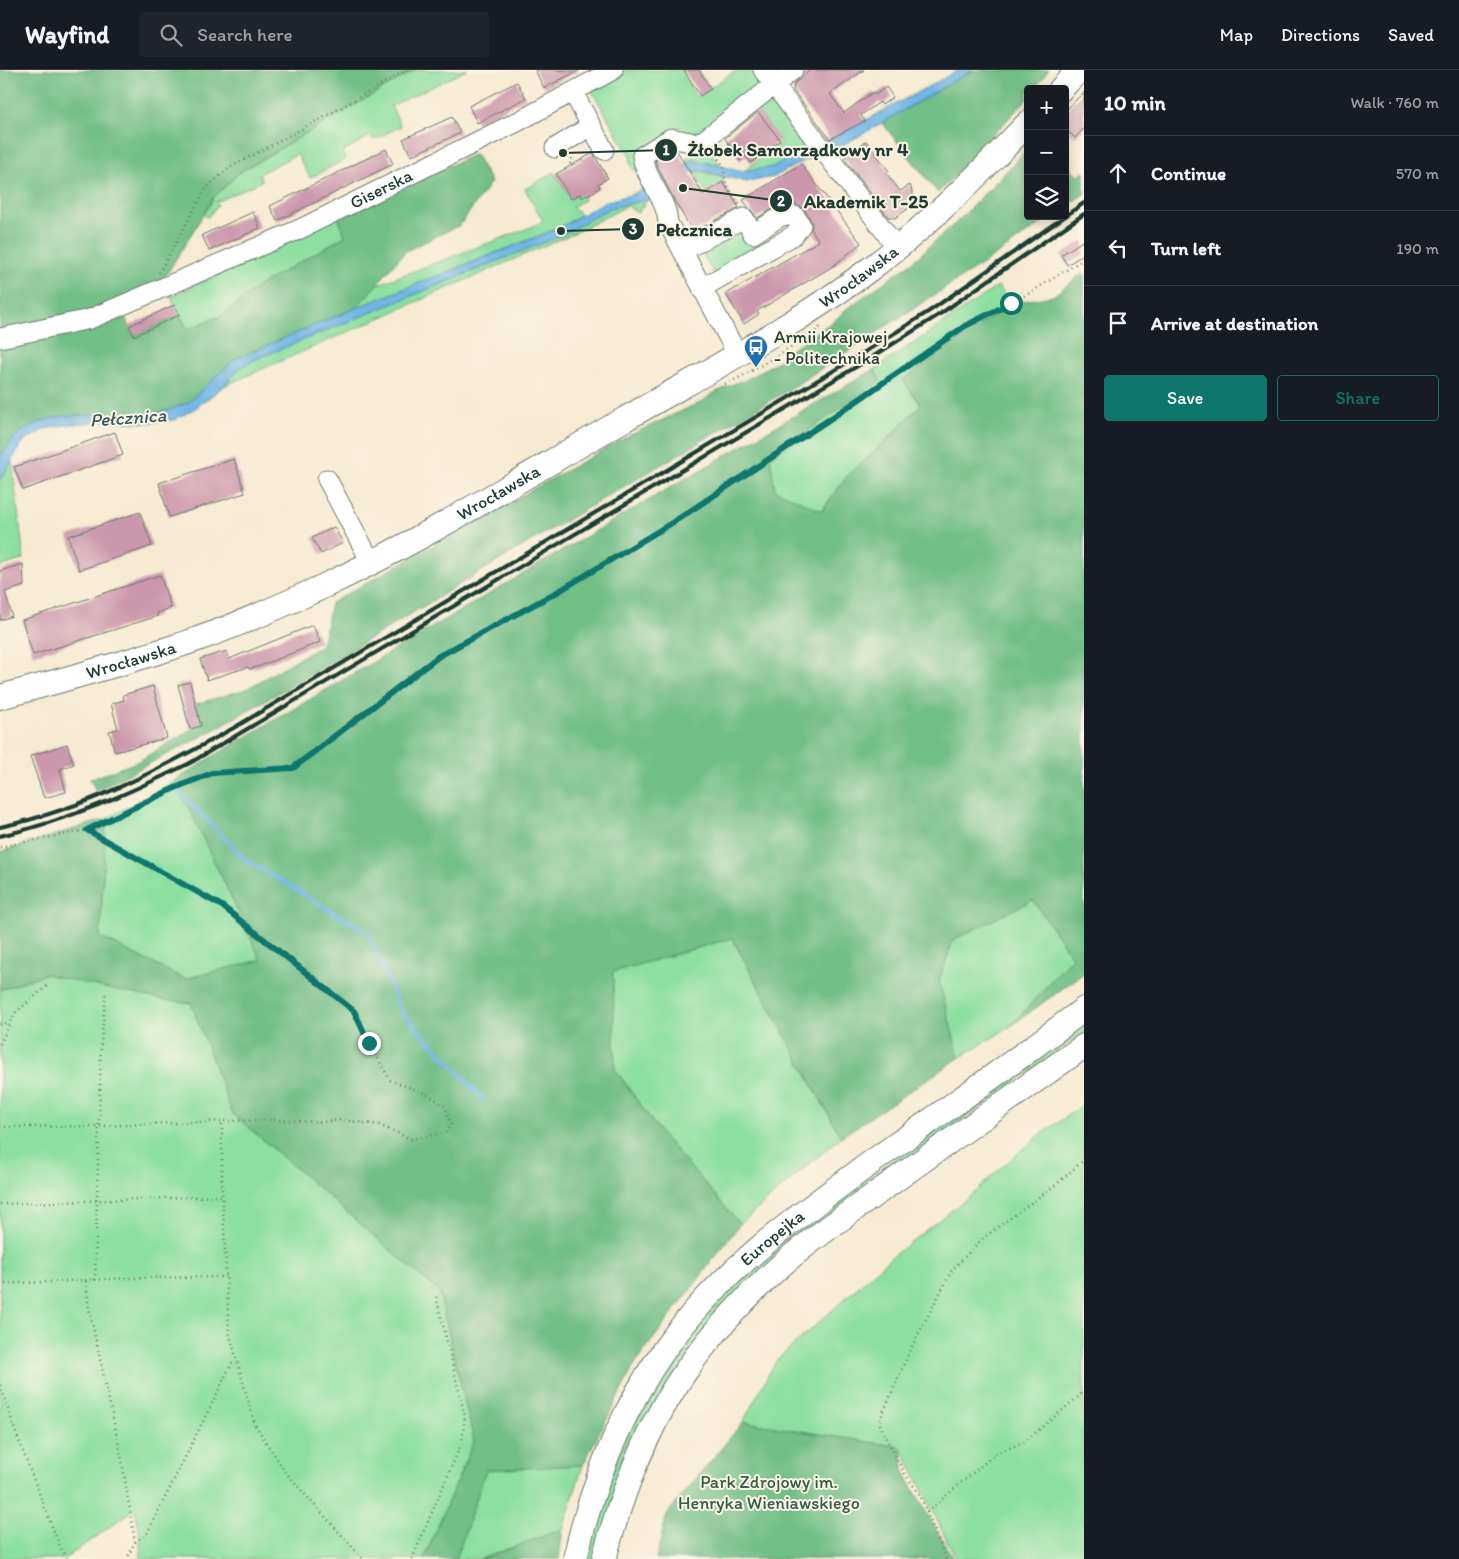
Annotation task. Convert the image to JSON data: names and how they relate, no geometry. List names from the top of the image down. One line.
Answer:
{"streets":{"main road":["Wrocławska","Europejka"],"street":["Giserska"]},"water":["Pełcznica"],"parks":["Park Zdrojowy im. Henryka Wieniawskiego"],"places":{"other":["Żłobek Samorządkowy nr 4","Akademik T-25","Pełcznica"],"bus stop":["Armii Krajowej - Politechnika"]},"page":{"header":"Wayfind","search":"Search here","nav":["Map","Directions","Saved"],"heading":["10 min","Walk · 760 m"],"map_buttons":["+","−"],"list":[["Continue","570 m"],["Turn left","190 m"],"Arrive at destination"],"buttons":["Save","Share"]}}
